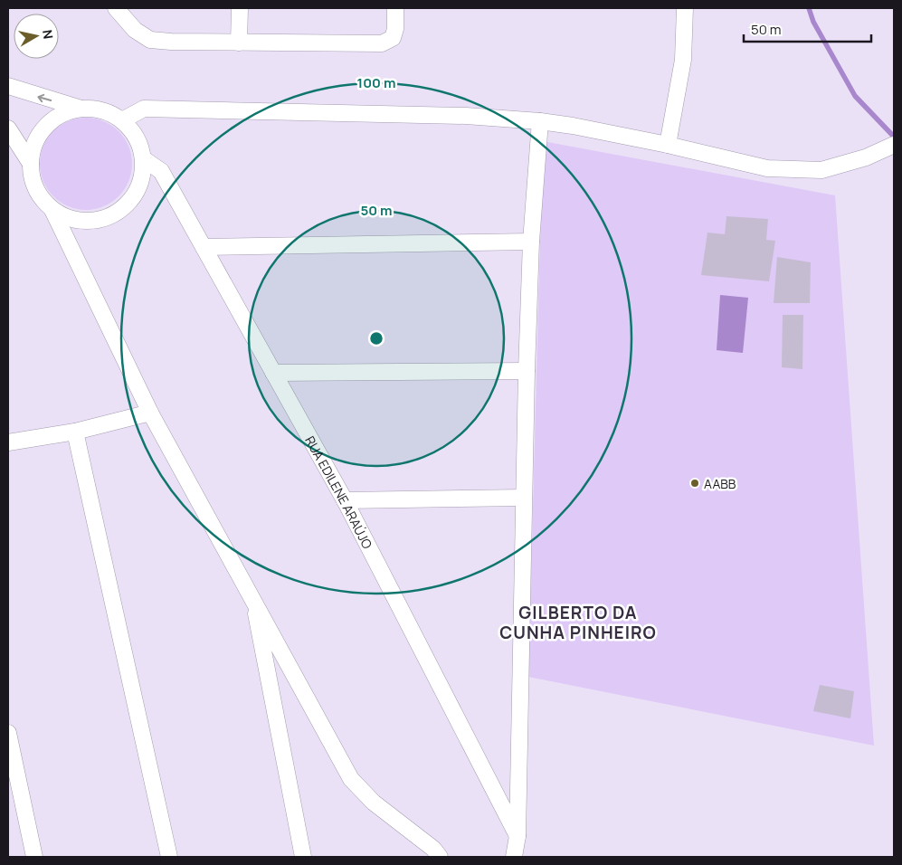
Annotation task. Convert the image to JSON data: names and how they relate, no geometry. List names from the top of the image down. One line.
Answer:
{"streets":{"street":["RUA EDILENE ARAÚJO"]},"districts":["GILBERTO DA CUNHA PINHEIRO"],"places":["AABB"],"scale_bar":"50 m","north":"right","rings":["100 m","50 m"]}
